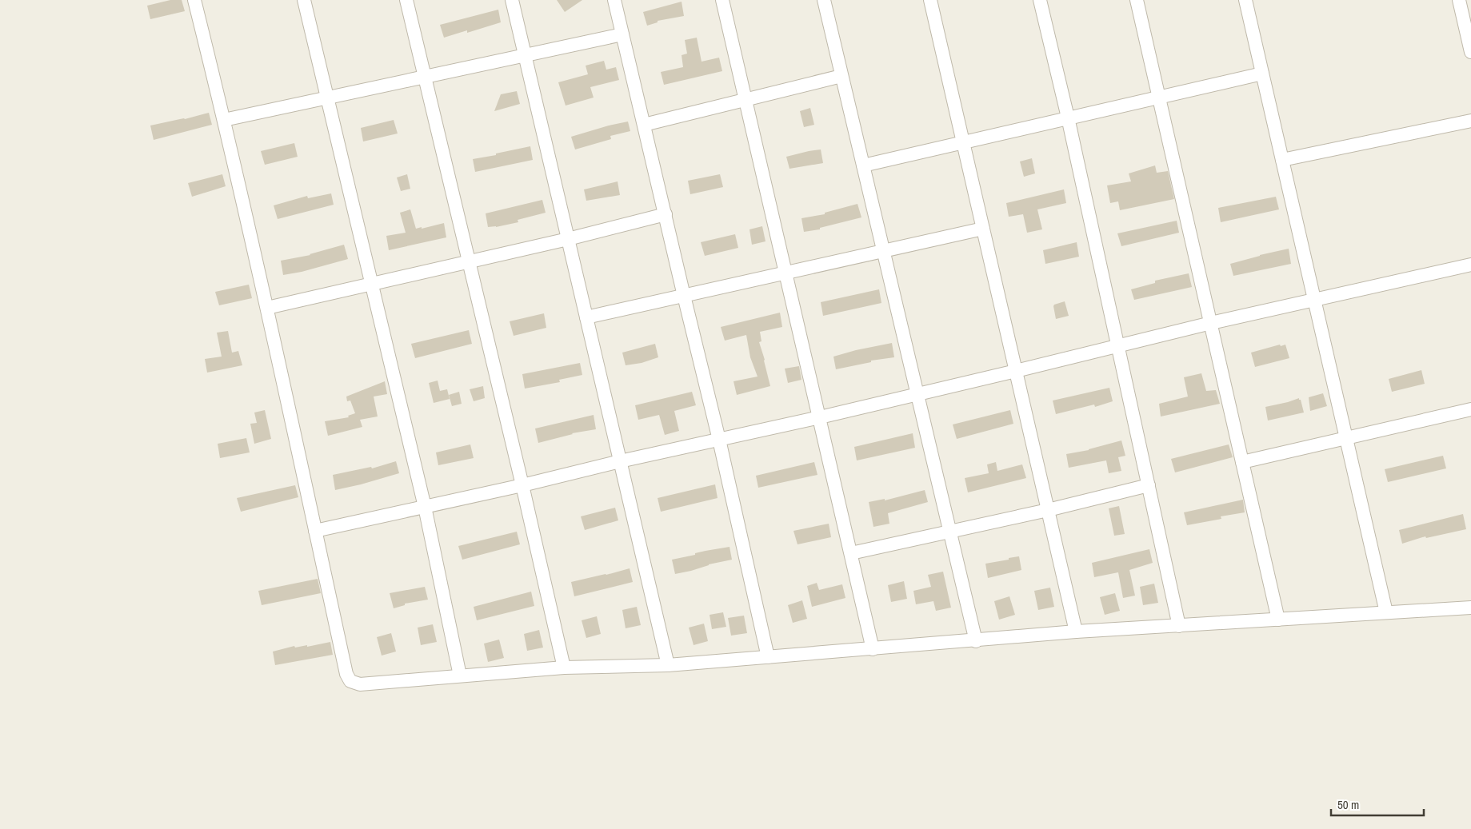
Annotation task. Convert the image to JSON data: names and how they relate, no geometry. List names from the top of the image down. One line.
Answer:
{"scale_bar":"50 m"}
